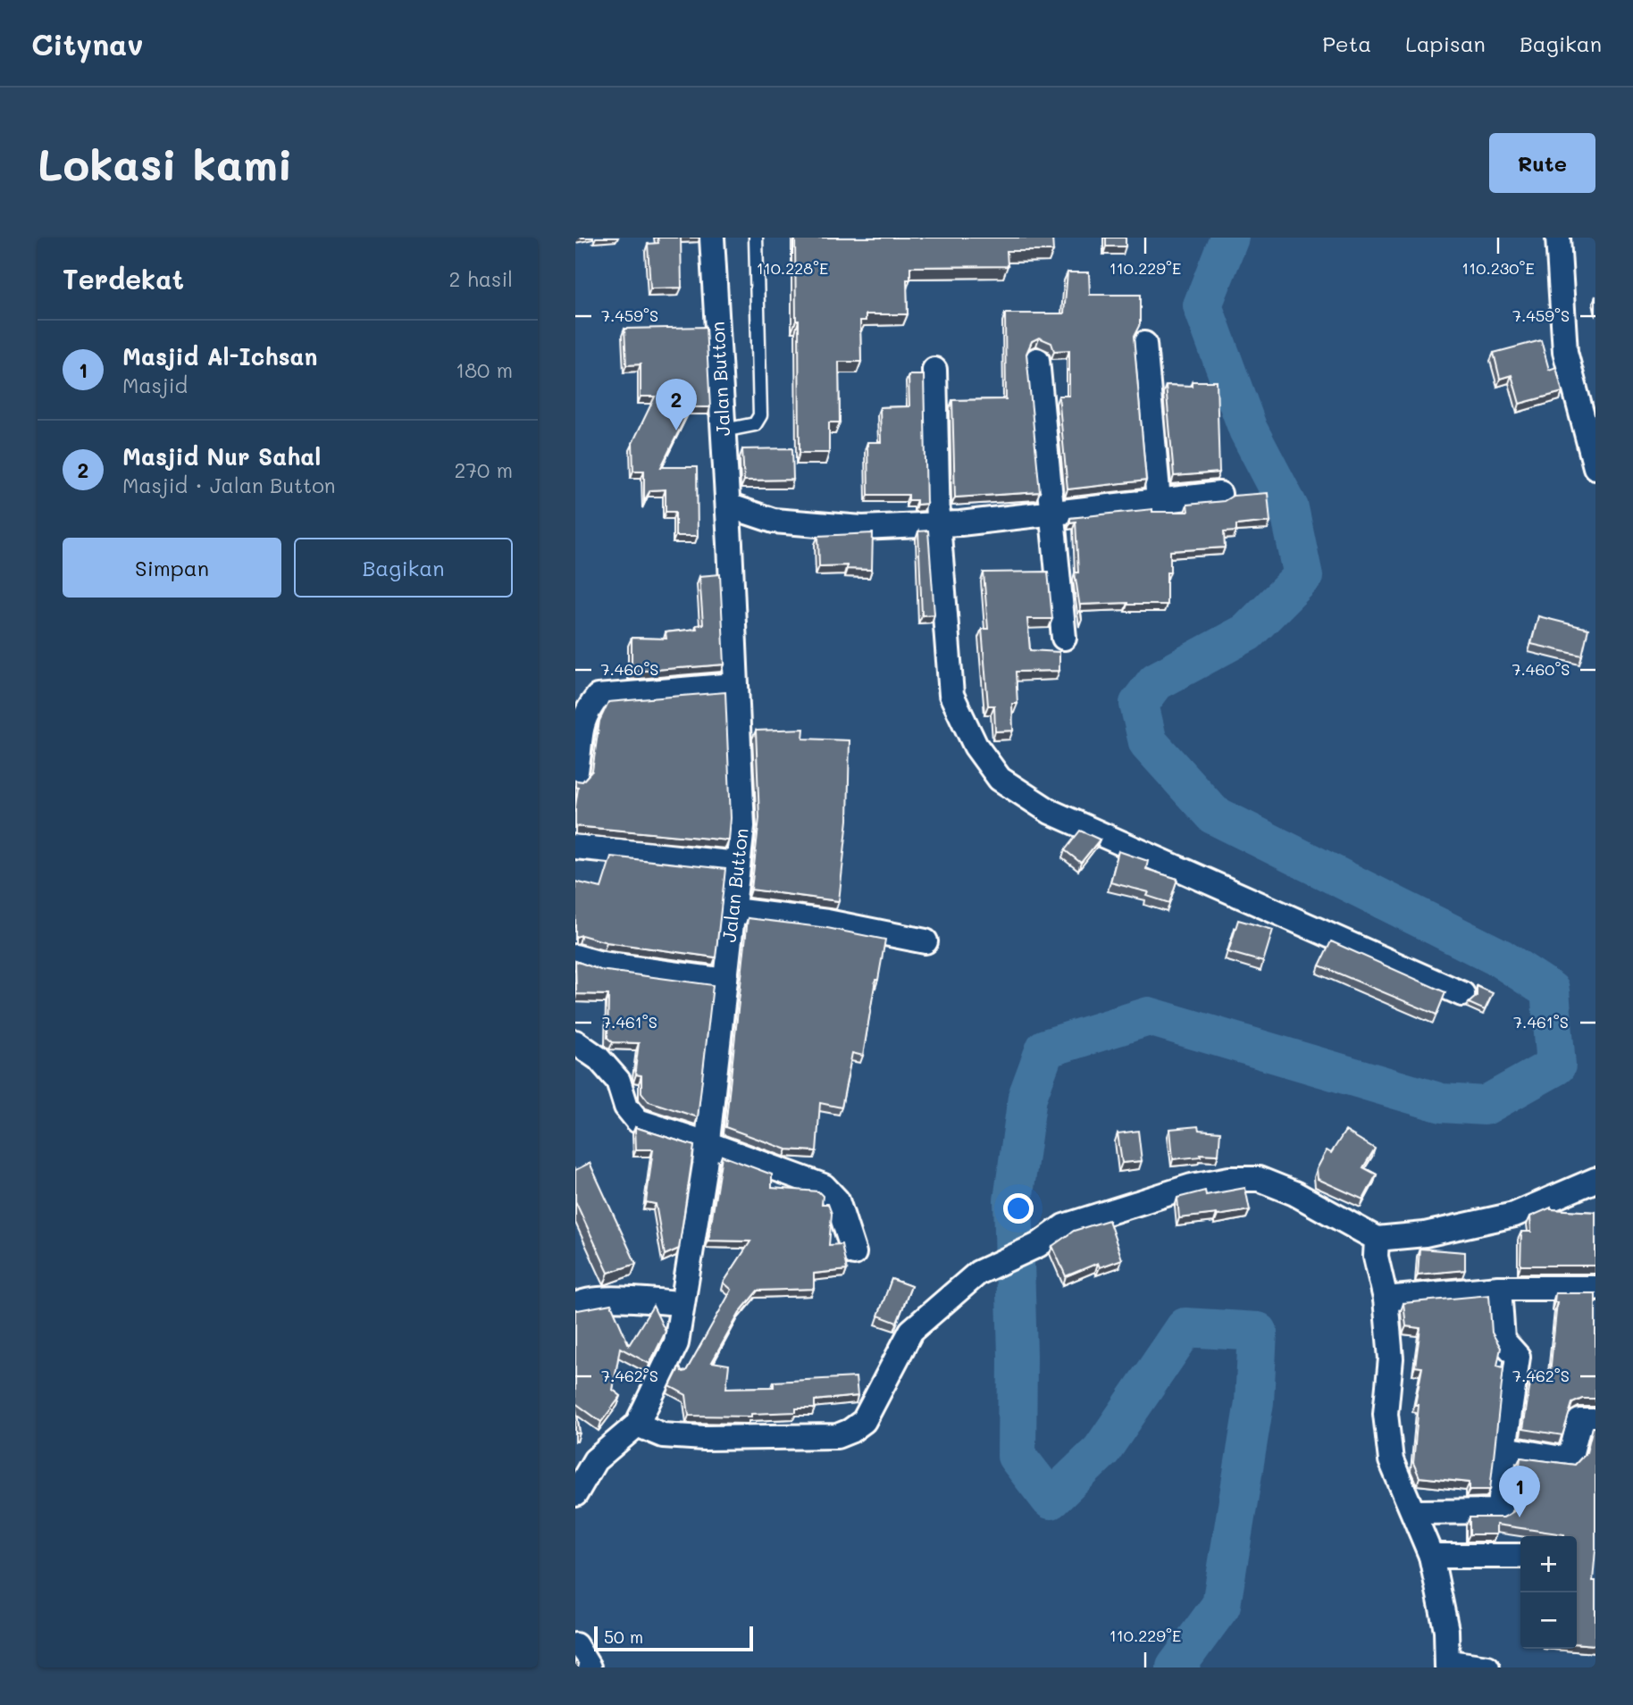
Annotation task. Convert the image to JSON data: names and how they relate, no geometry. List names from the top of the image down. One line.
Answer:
{"streets":{"street":["Jalan Button"]},"scale_bar":"50 m","page":{"header":"Citynav","nav":["Peta","Lapisan","Bagikan"],"buttons":["Rute",["Simpan","Bagikan"]],"title":"Lokasi kami","heading":["Terdekat","2 hasil"],"list":[{"mark":"1","name":"Masjid Al-Ichsan","note":"Masjid","value":"180 m"},{"mark":"2","name":"Masjid Nur Sahal","note":"Masjid · Jalan Button","value":"270 m"}],"pins":["2","1"],"map_buttons":["+","−"],"scale":"50 m"},"coordinates":["110.228°E","110.229°E","110.230°E","7.459°S","7.460°S","7.461°S","7.462°S"]}
